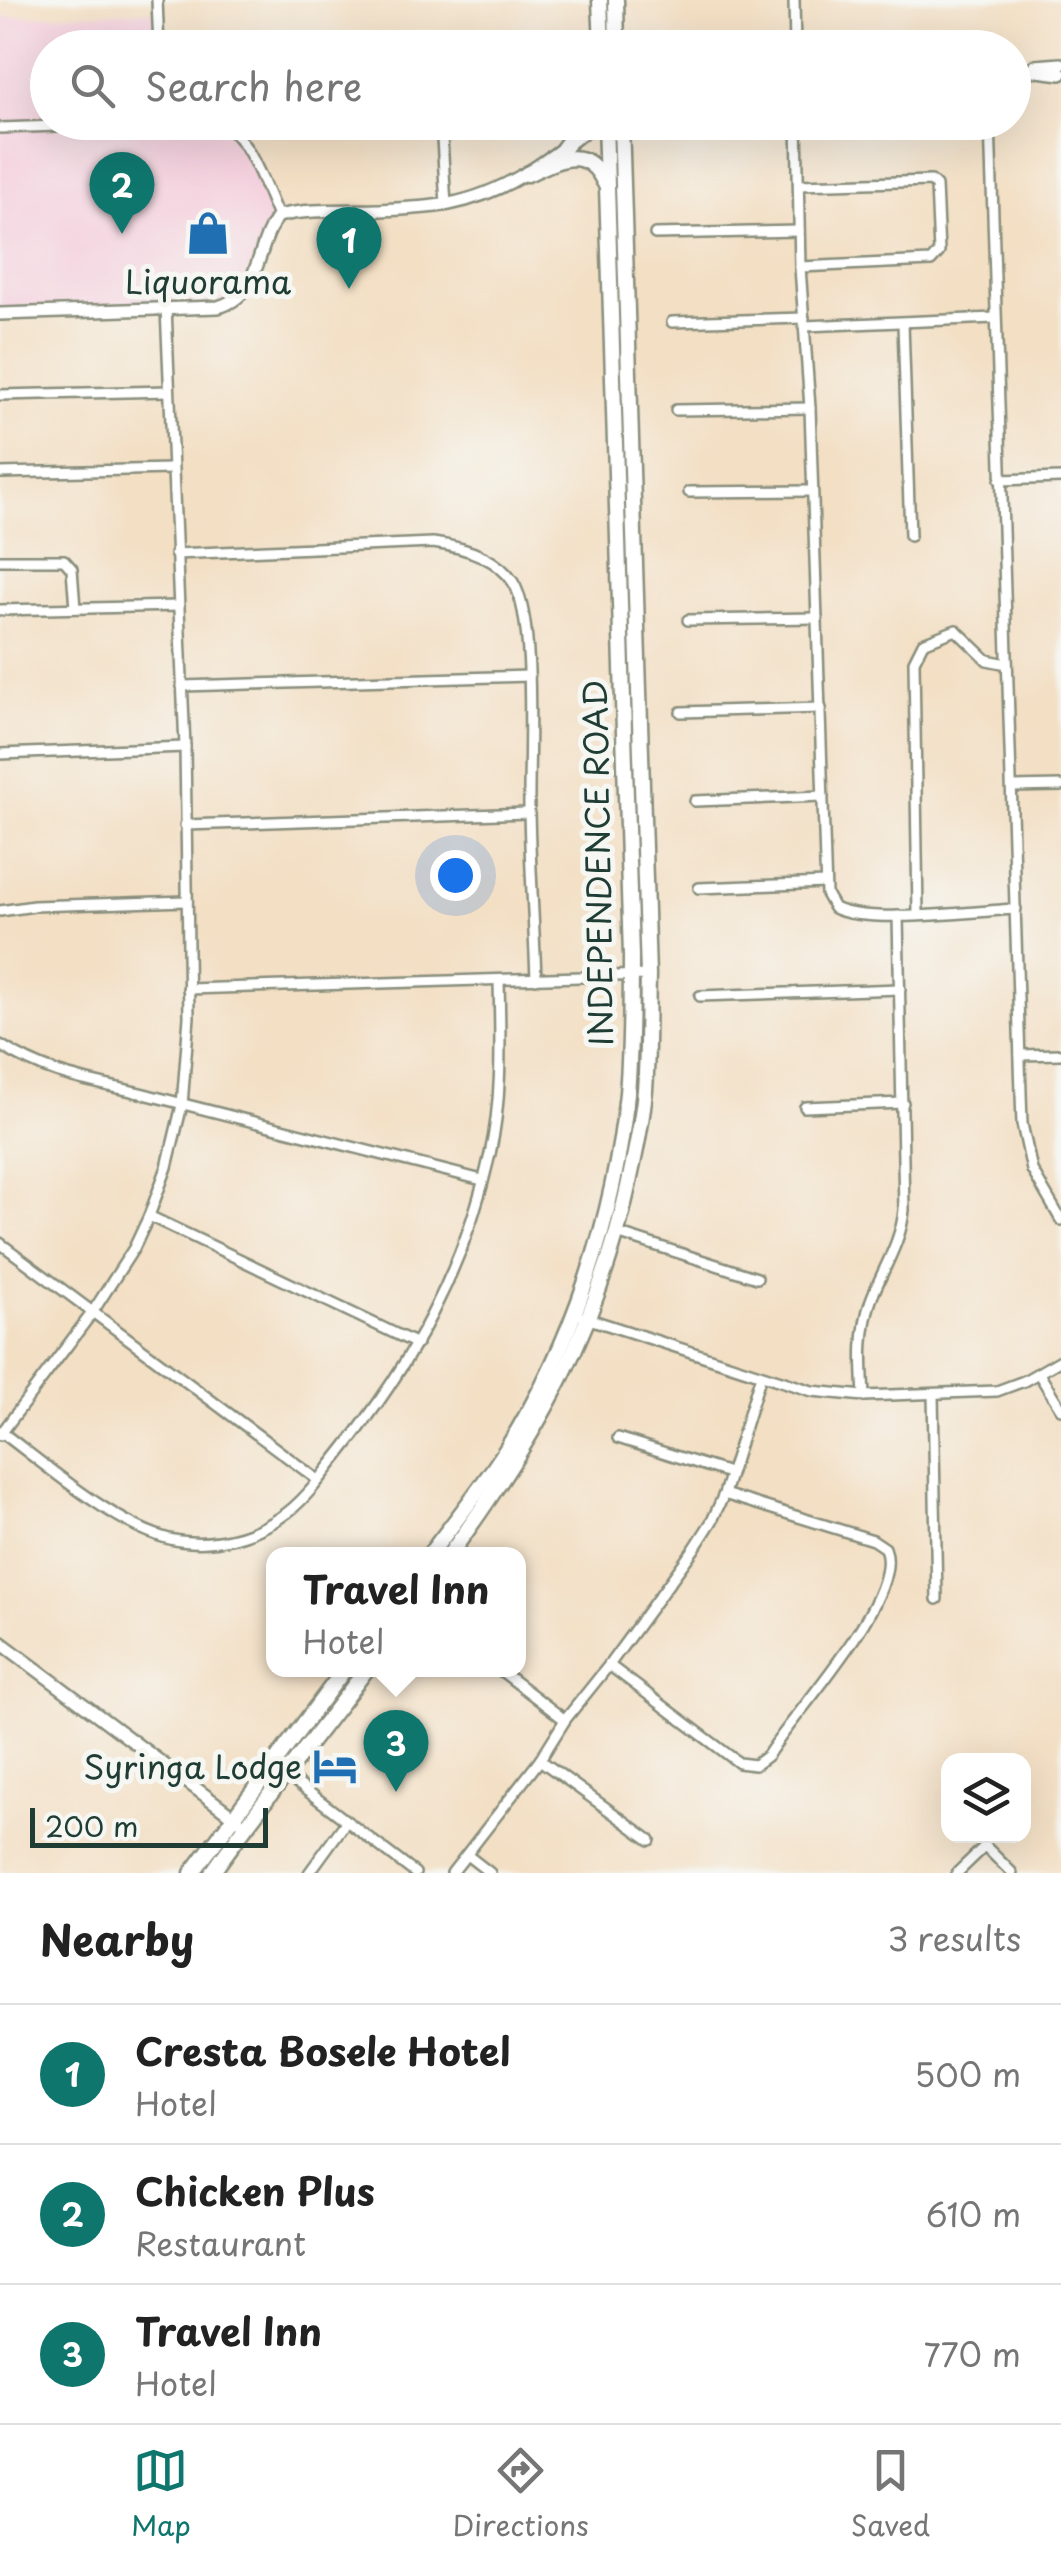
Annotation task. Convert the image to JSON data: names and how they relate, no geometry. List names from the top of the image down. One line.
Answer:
{"streets":{"main road":["INDEPENDENCE ROAD"]},"places":{"shop":["Liquorama"],"hotel":["Syringa Lodge"]},"scale_bar":"200 m","page":{"search":"Search here","pins":["2","1","3"],"popup":["Travel Inn","Hotel"],"scale":"200 m","heading":["Nearby","3 results"],"list":[{"mark":"1","name":"Cresta Bosele Hotel","note":"Hotel","value":"500 m"},{"mark":"2","name":"Chicken Plus","note":"Restaurant","value":"610 m"},{"mark":"3","name":"Travel Inn","note":"Hotel","value":"770 m"}],"nav":["Map","Directions","Saved"]}}
